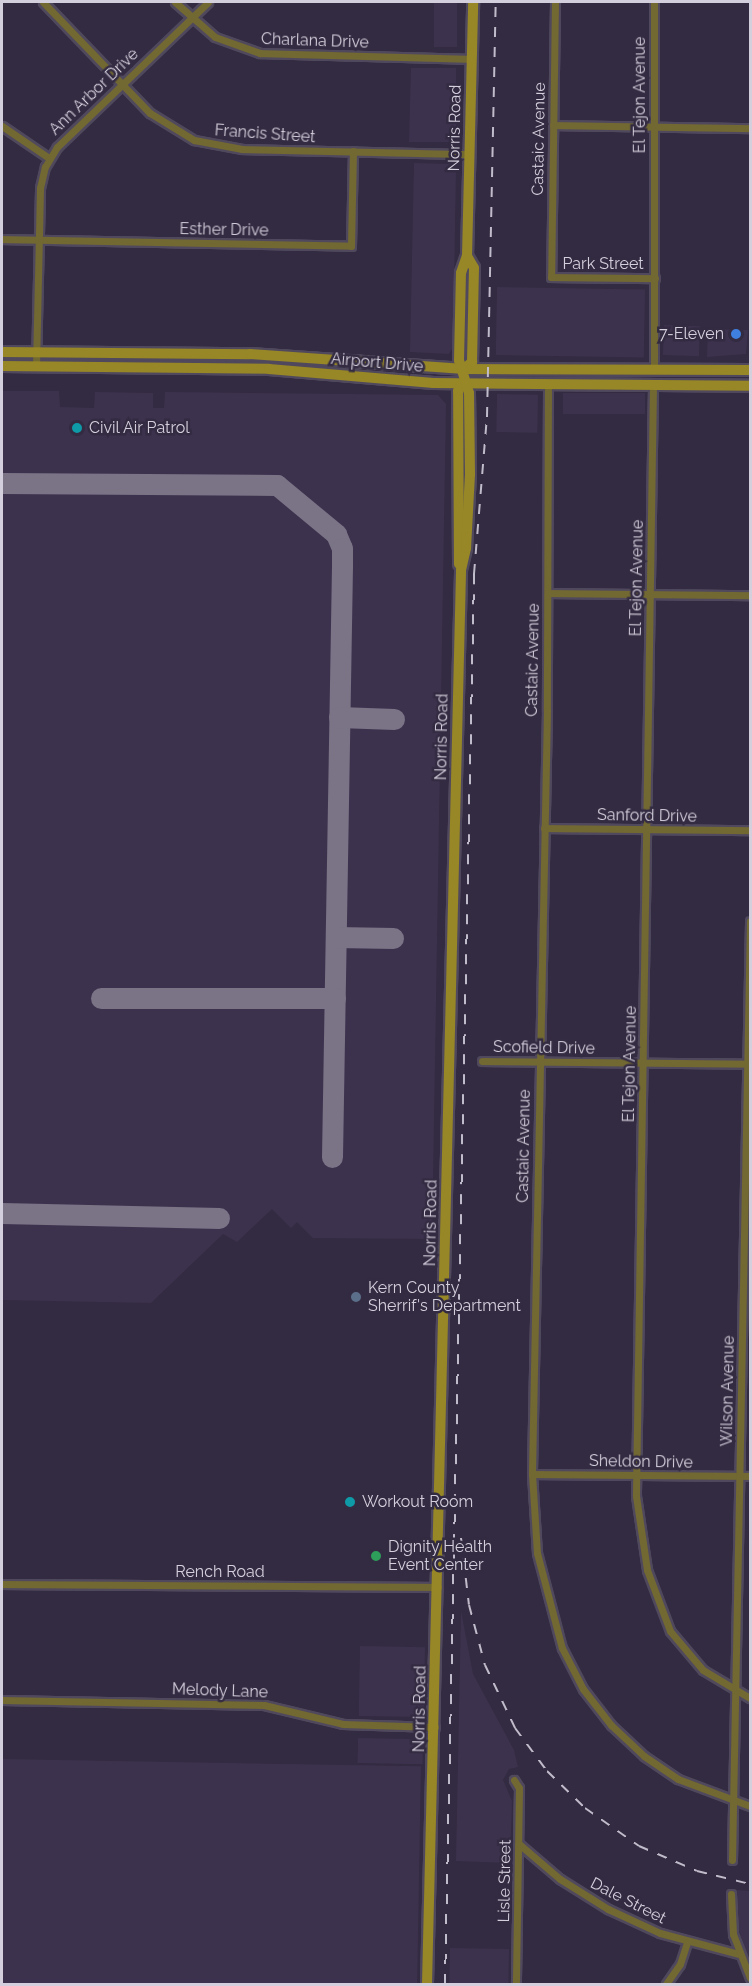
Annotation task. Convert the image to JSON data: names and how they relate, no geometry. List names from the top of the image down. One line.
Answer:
{"streets":{"street":["Charlana Drive","Ann Arbor Drive","El Tejon Avenue","Norris Road","Francis Street","Castaic Avenue","Esther Drive","Park Street","Airport Drive","Sanford Drive","Scofield Drive","Wilson Avenue","Sheldon Drive","Rench Road","Melody Lane","Lisle Street","Dale Street"]},"crossings":[["Charlana Drive","Ann Arbor Drive"],["Charlana Drive","Norris Road"],["Ann Arbor Drive","Francis Street"],["Ann Arbor Drive","Esther Drive"],["Ann Arbor Drive","Airport Drive"],["El Tejon Avenue","Park Street"],["El Tejon Avenue","Airport Drive"],["El Tejon Avenue","Sanford Drive"],["El Tejon Avenue","Scofield Drive"],["El Tejon Avenue","Wilson Avenue"],["El Tejon Avenue","Sheldon Drive"],["Norris Road","Francis Street"],["Norris Road","Airport Drive"],["Norris Road","Rench Road"],["Norris Road","Melody Lane"],["Francis Street","Esther Drive"],["Castaic Avenue","Park Street"],["Castaic Avenue","Airport Drive"],["Castaic Avenue","Sanford Drive"],["Castaic Avenue","Scofield Drive"],["Castaic Avenue","Wilson Avenue"],["Castaic Avenue","Sheldon Drive"],["Scofield Drive","Wilson Avenue"],["Wilson Avenue","Sheldon Drive"],["Lisle Street","Dale Street"]],"places":["7-Eleven","Civil Air Patrol","Kern County Sherrif's Department","Workout Room","Dignity Health Event Center"]}
